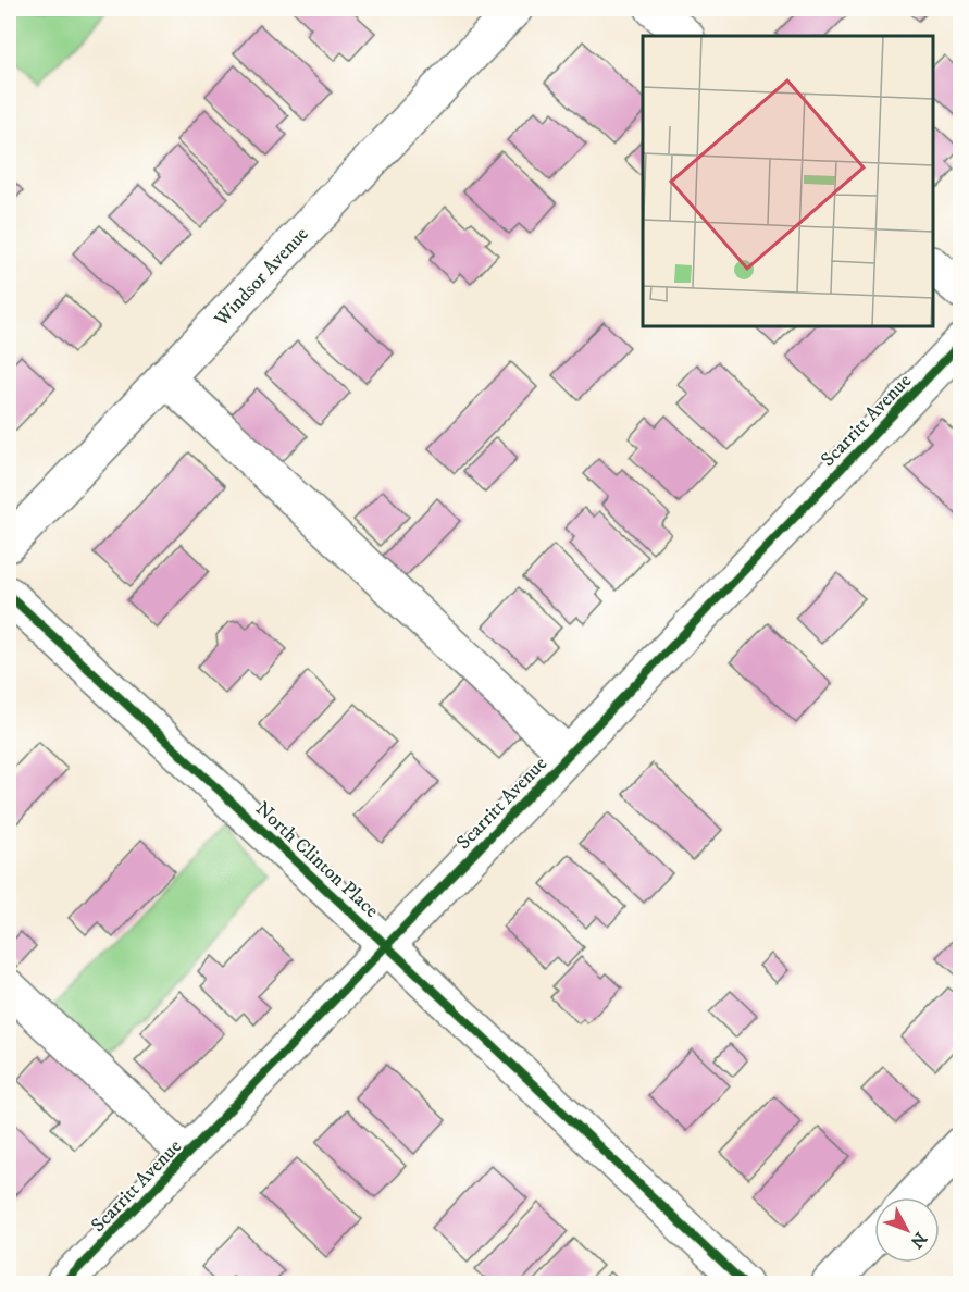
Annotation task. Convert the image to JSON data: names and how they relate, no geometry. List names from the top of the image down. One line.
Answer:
{"streets":{"street":["Windsor Avenue","Scarritt Avenue","North Clinton Place"]},"crossings":[["Scarritt Avenue","North Clinton Place"]],"north":"bottom right"}
